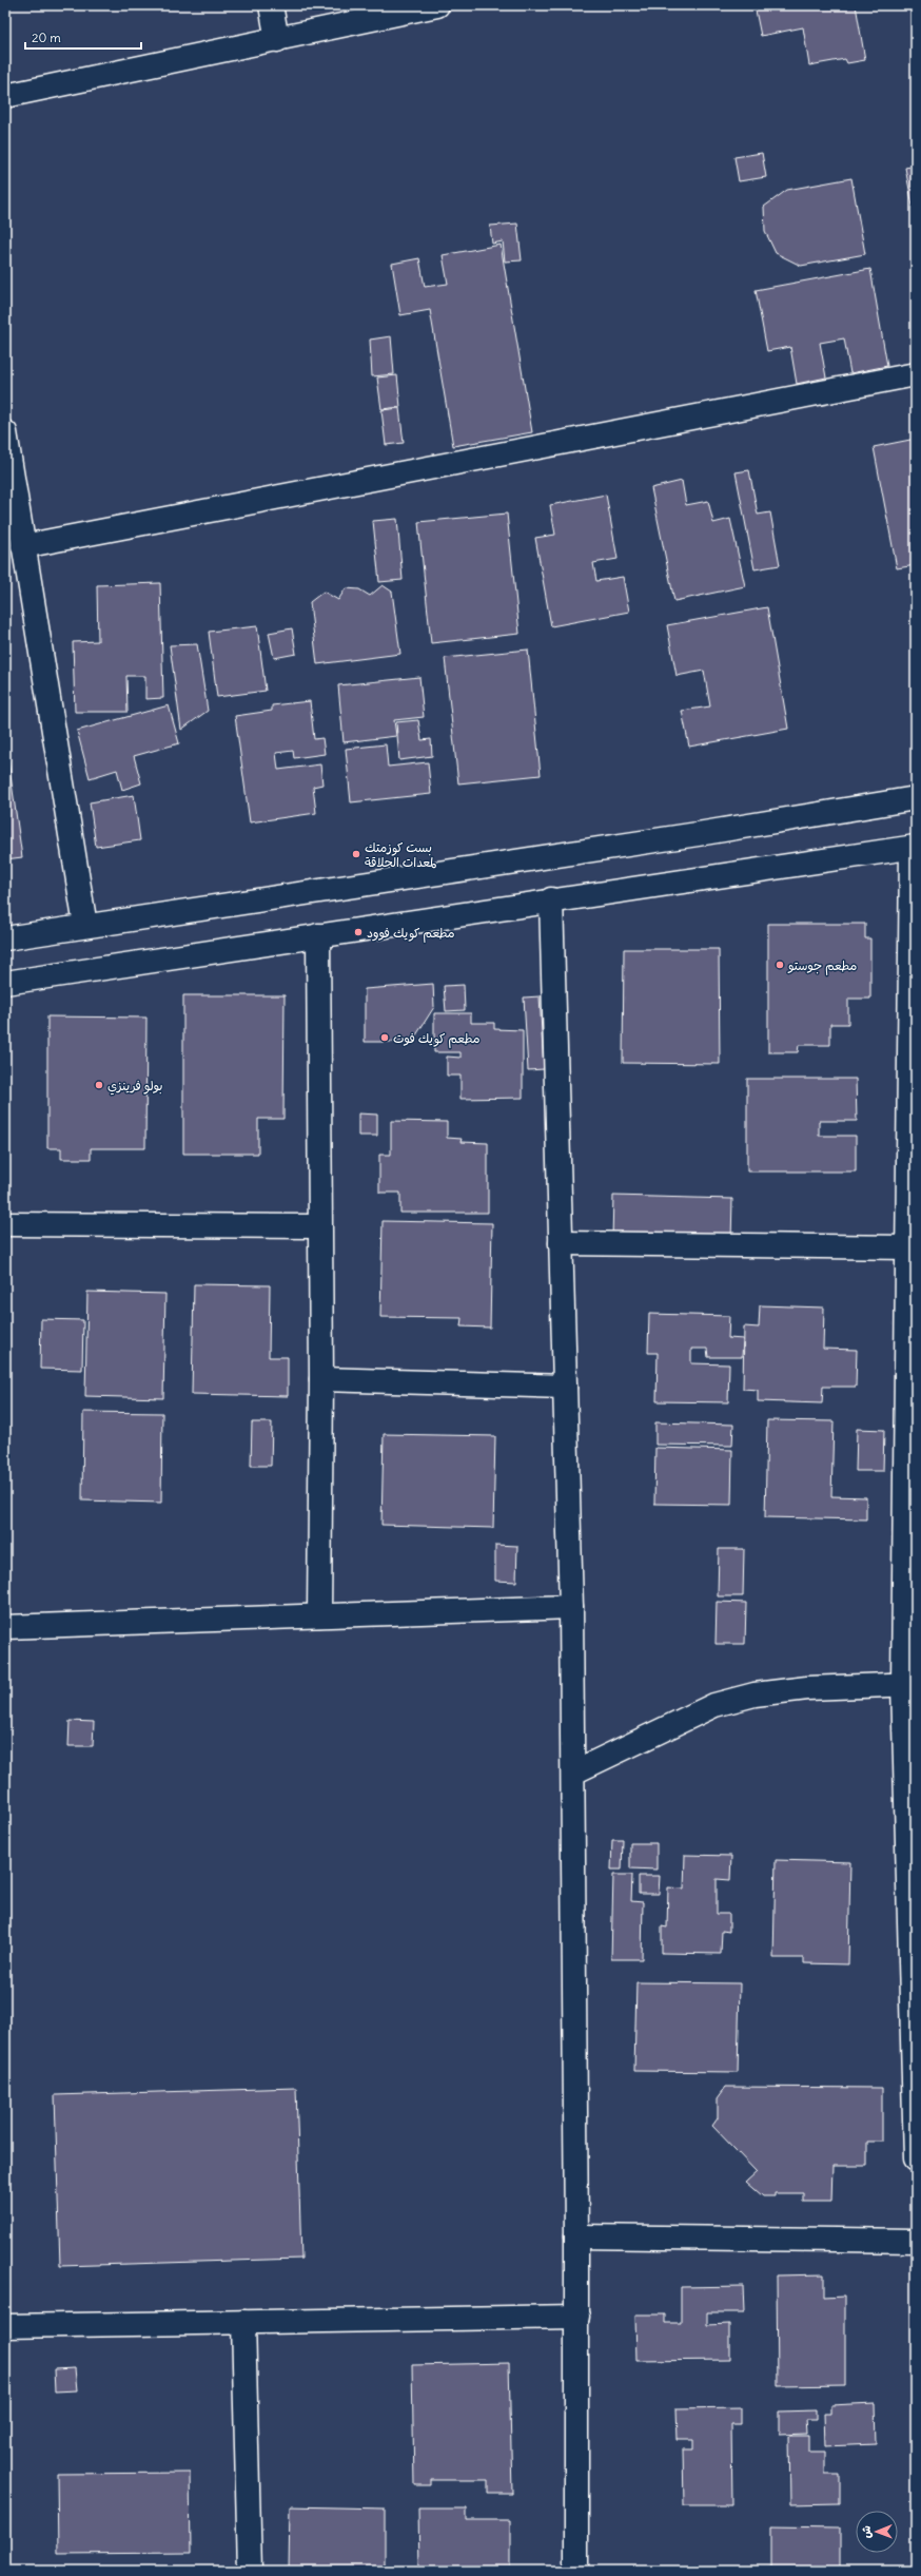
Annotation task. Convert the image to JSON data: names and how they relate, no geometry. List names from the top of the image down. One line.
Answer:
{"places":["بست كوزمتك لمعدات الحلاقة","مطعم كويك فوود","مطعم جوستو","مطعم كويك فوت","بولو فرينزي"],"scale_bar":"20 m","north":"left"}
